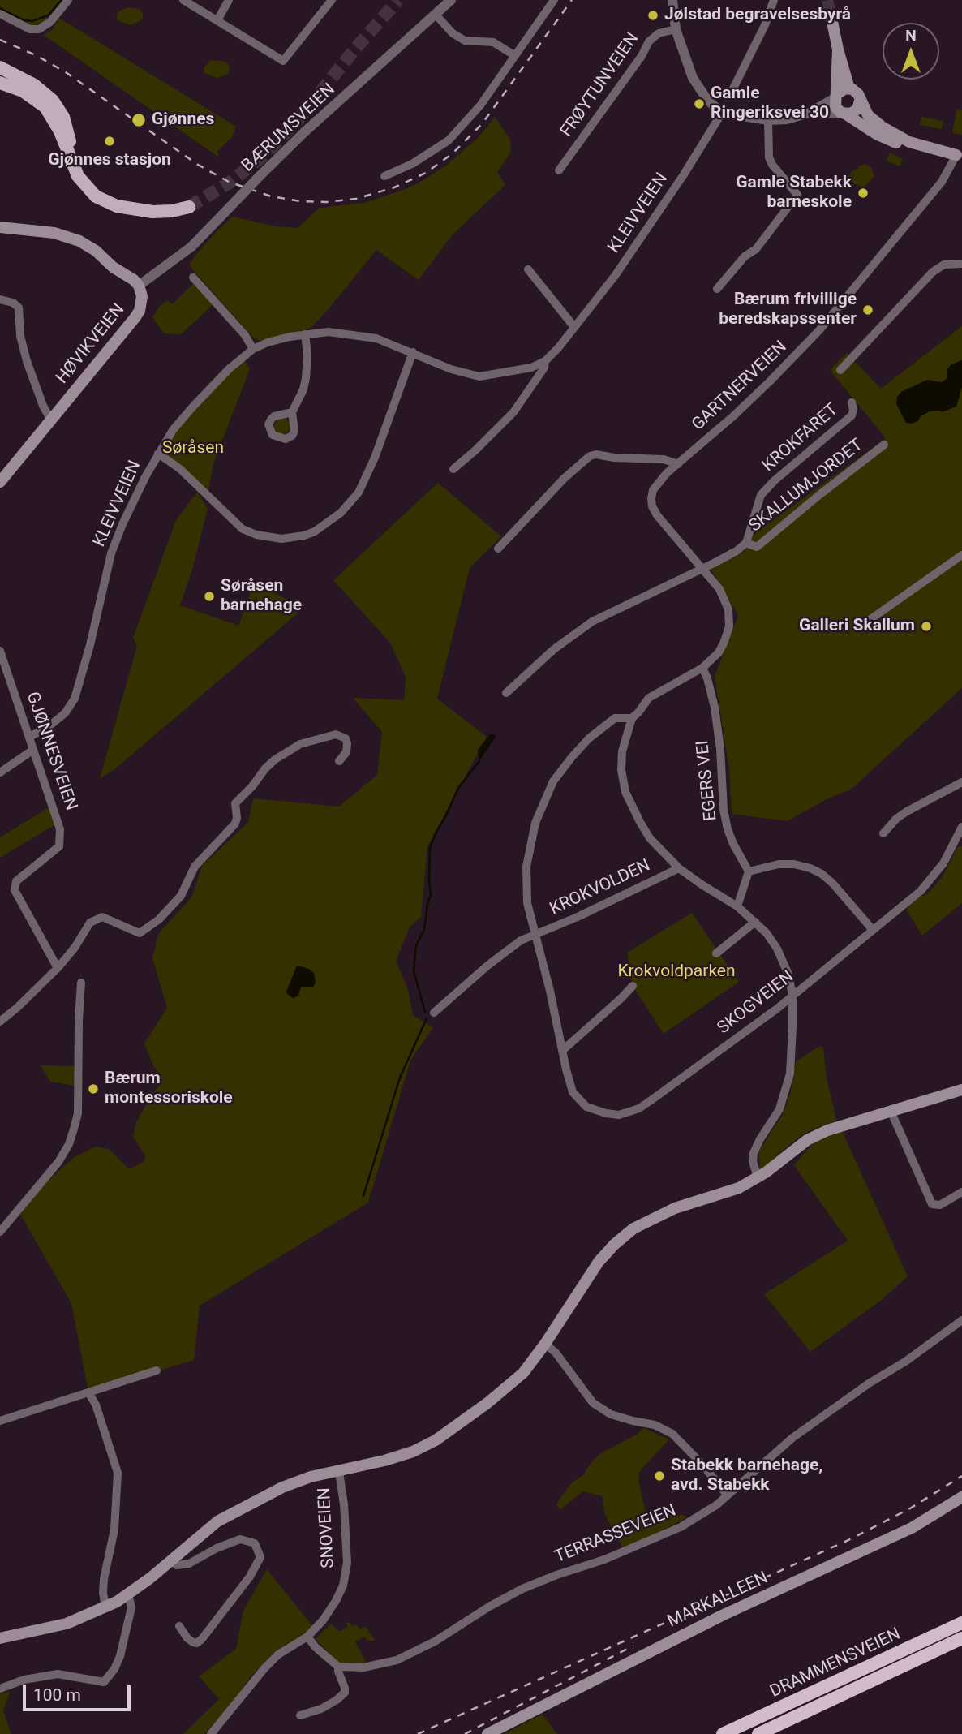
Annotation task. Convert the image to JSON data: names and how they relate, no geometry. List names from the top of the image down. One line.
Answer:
{"streets":{"highway":["DRAMMENSVEIEN"],"main road":["HØVIKVEIEN","MARKALLEEN"],"street":["FRØYTUNVEIEN","BÆRUMSVEIEN","KLEIVVEIEN","GARTNERVEIEN","KROKFARET","SKALLUMJORDET","GJØNNESVEIEN","EGERS VEI","KROKVOLDEN","SKOGVEIEN","SNOVEIEN","TERRASSEVEIEN"]},"crossings":[["BÆRUMSVEIEN","HØVIKVEIEN"],["KLEIVVEIEN","GJØNNESVEIEN"],["KROKFARET","SKALLUMJORDET"],["KROKVOLDEN","SKOGVEIEN"]],"parks":["Søråsen","Krokvoldparken"],"places":["Jølstad begravelsesbyrå","Gamle Ringeriksvei 30","Gjønnes","Gjønnes stasjon","Gamle Stabekk barneskole","Bærum frivillige beredskapssenter","Søråsen barnehage","Galleri Skallum","Bærum montessoriskole","Stabekk barnehage, avd. Stabekk"],"scale_bar":"100 m","north":"top"}
